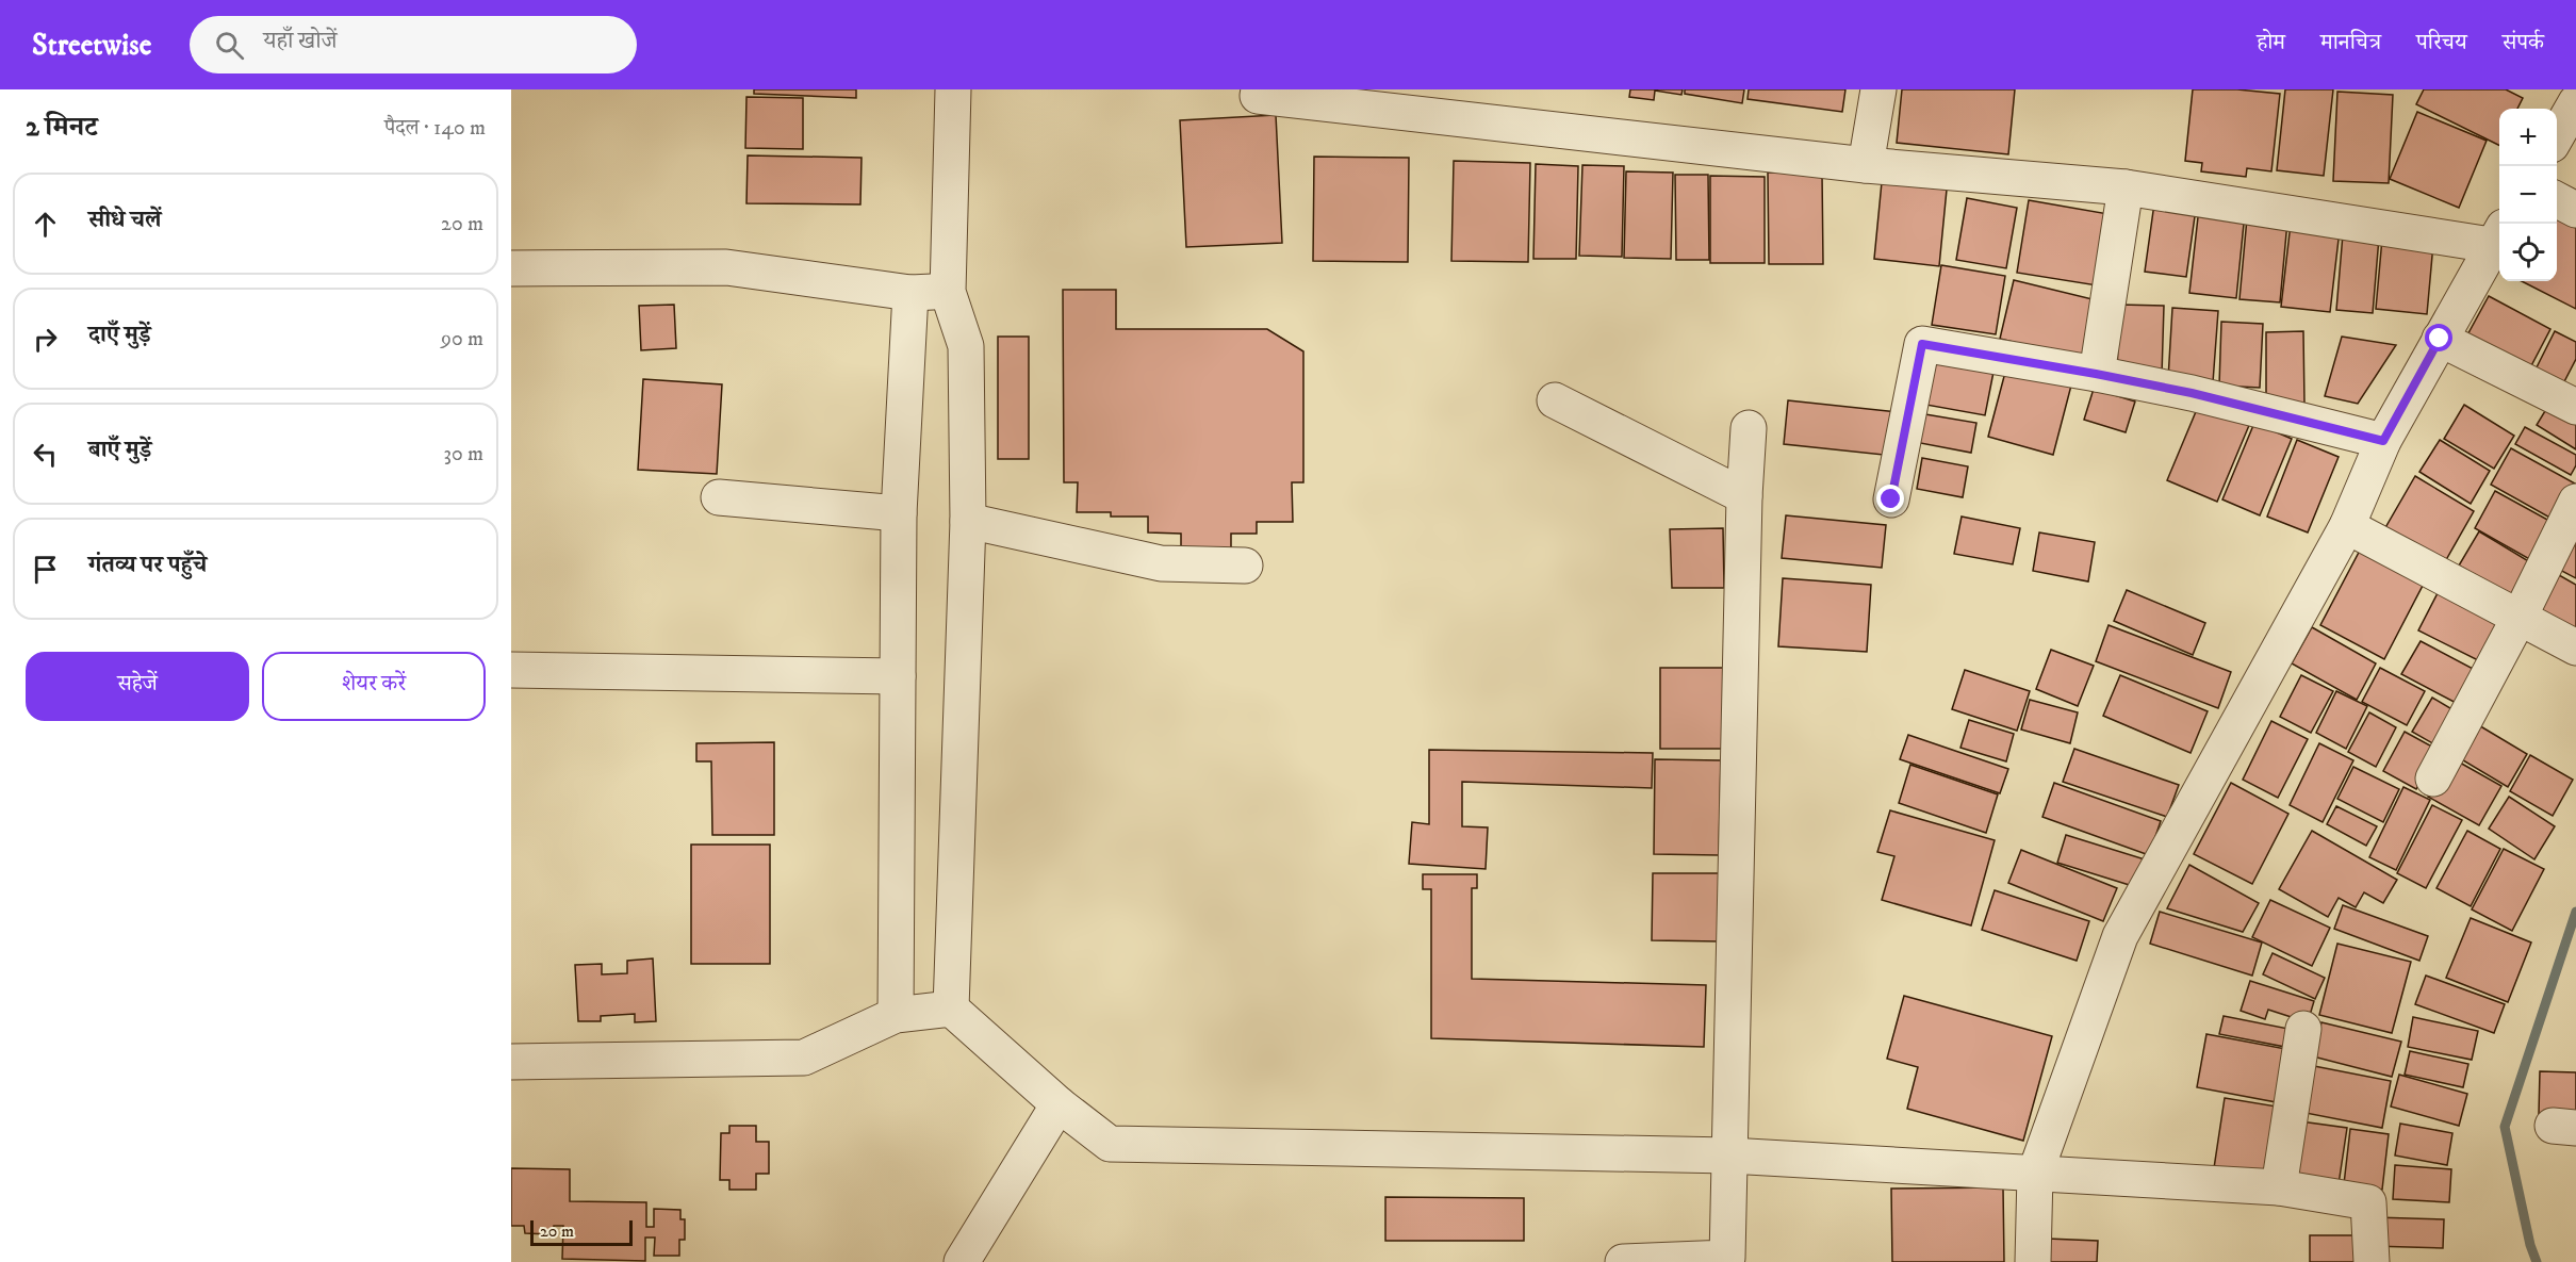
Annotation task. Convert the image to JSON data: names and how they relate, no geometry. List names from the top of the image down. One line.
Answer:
{"scale_bar":"20 m","page":{"header":"Streetwise","search":"यहाँ खोजें","nav":["होम","मानचित्र","परिचय","संपर्क"],"heading":["2 मिनट","पैदल · 140 m"],"map_buttons":["+","−"],"list":[["सीधे चलें","20 m"],["दाएँ मुड़ें","90 m"],["बाएँ मुड़ें","30 m"],"गंतव्य पर पहुँचे"],"buttons":["सहेजें","शेयर करें"],"scale":"20 m"}}
